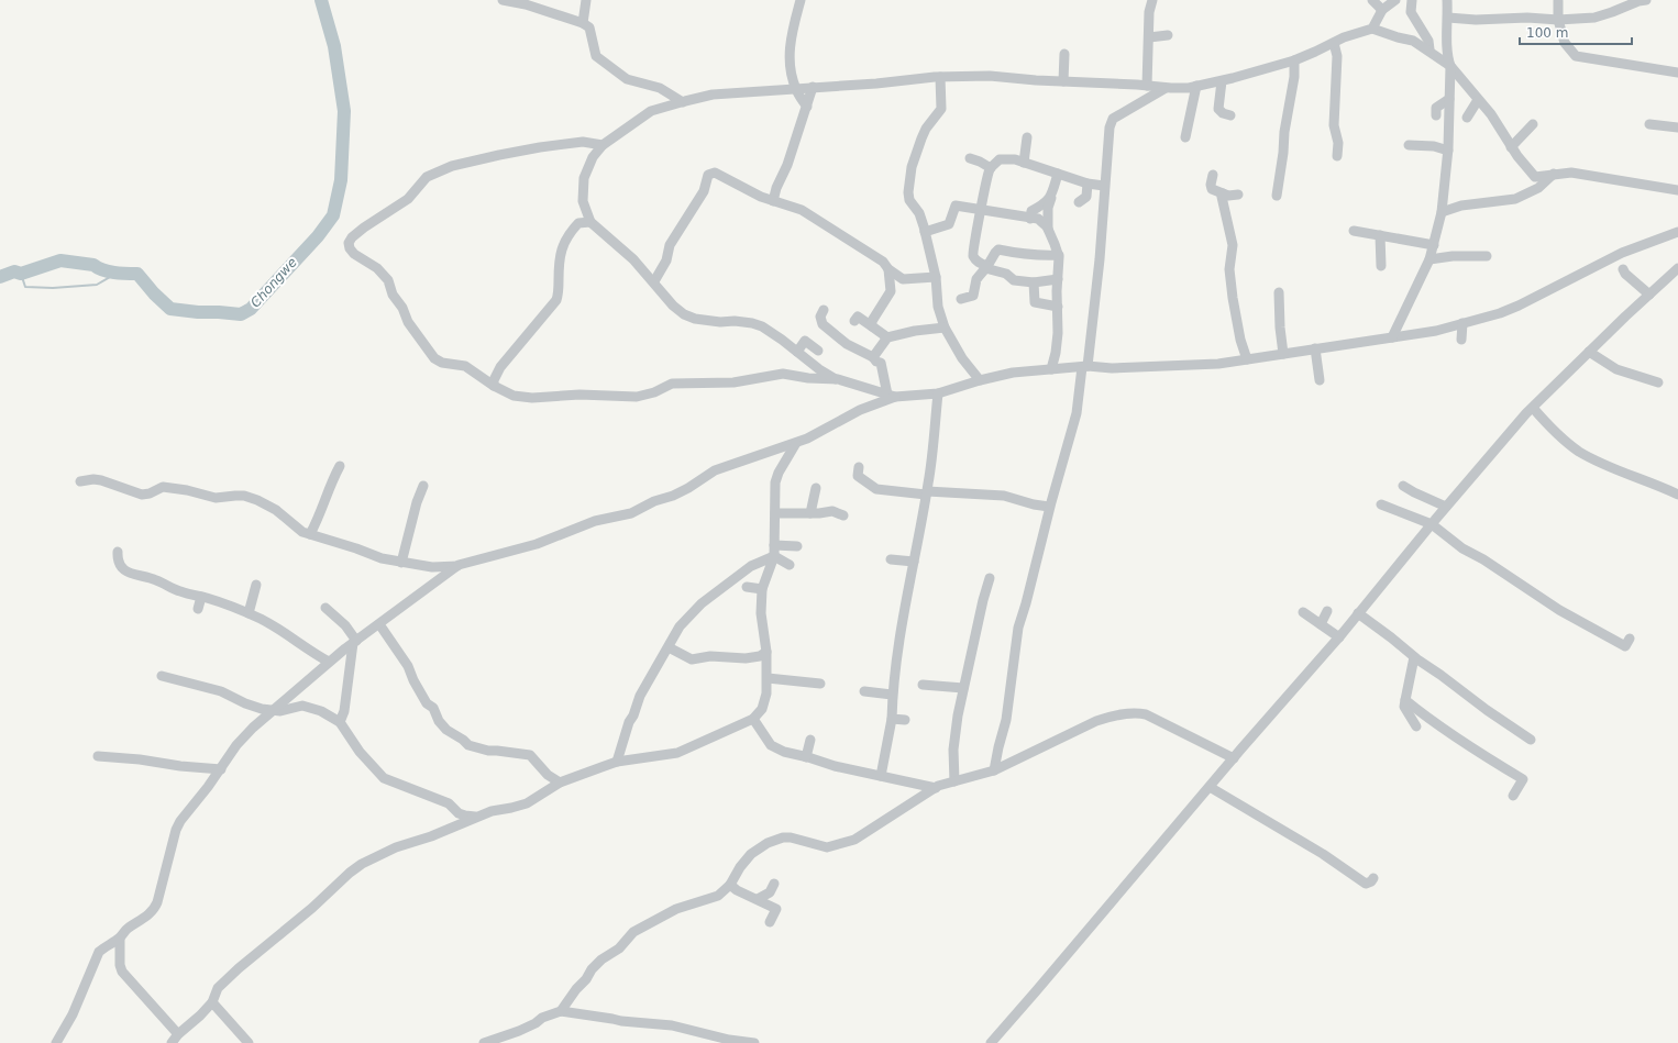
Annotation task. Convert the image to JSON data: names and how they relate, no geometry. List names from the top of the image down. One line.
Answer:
{"water":["Chongwe"],"scale_bar":"100 m"}
